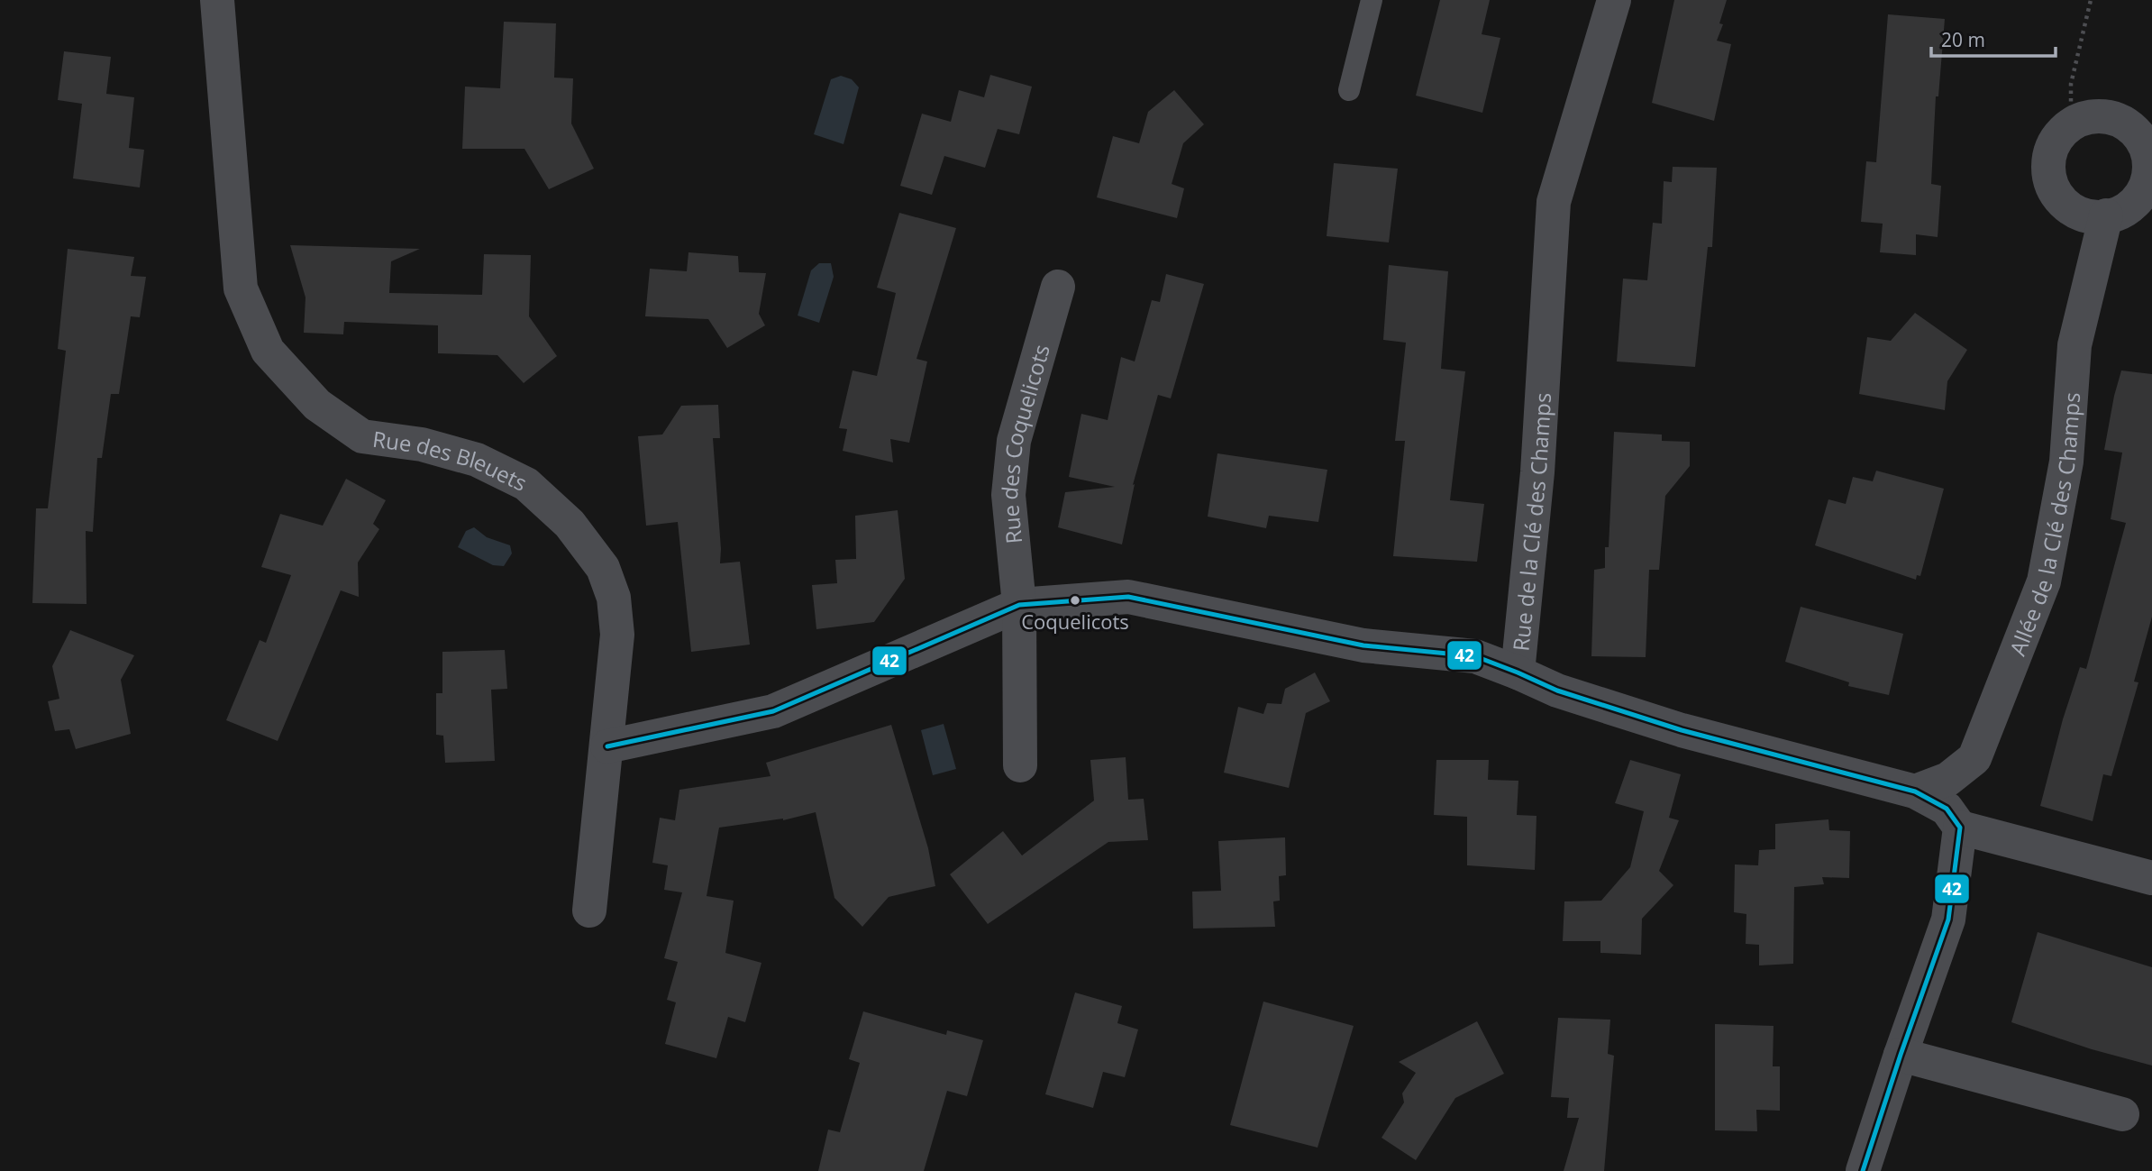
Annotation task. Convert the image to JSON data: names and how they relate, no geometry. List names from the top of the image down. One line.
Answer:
{"streets":{"street":["Rue des Coquelicots","Rue des Bleuets","Rue de la Clé des Champs","Allée de la Clé des Champs"]},"crossings":[["Rue de la Clé des Champs","Allée de la Clé des Champs"]],"places":["Coquelicots"],"lines":["transit line 42"],"scale_bar":"20 m"}
